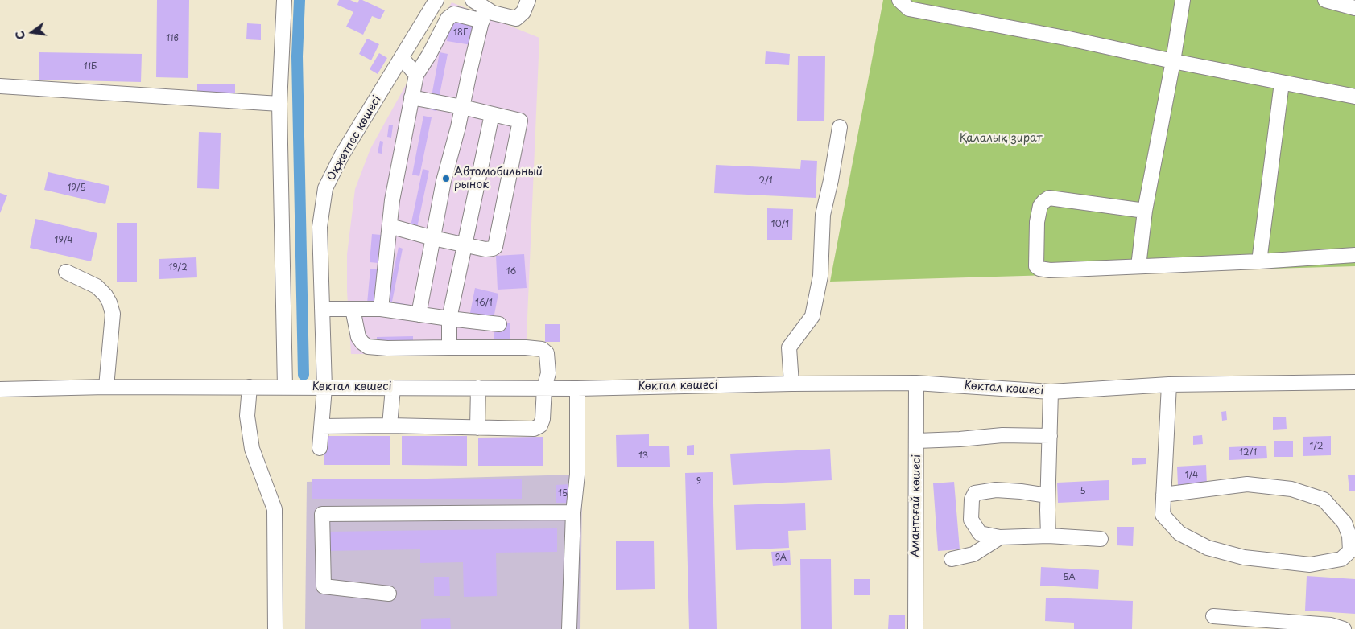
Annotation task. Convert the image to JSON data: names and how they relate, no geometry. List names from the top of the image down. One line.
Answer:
{"streets":{"street":["Оқжетпес көшесі","Көктал көшесі","Амантоғай көшесі"]},"crossings":[["Оқжетпес көшесі","Көктал көшесі"],["Көктал көшесі","Амантоғай көшесі"]],"parks":["Қалалық зират"],"places":["Автомобильный рынок"],"house_numbers":["18Г","11в","11Б","2/1","19/5","10/1","19/4","19/2","16","16/1","1/2","12/1","13","1/4","9","5","15","9А","5А"],"north":"left"}
